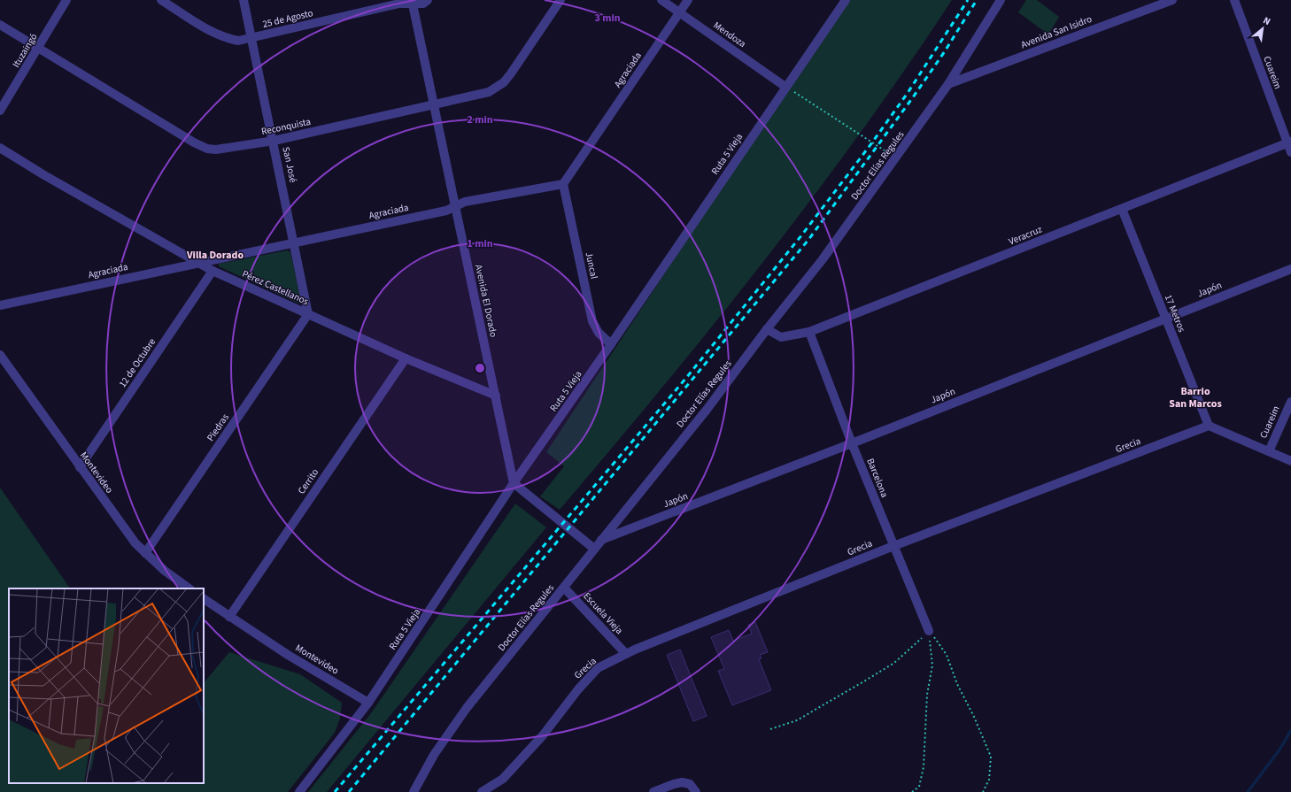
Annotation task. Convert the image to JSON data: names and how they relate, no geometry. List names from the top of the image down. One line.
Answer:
{"streets":{"street":["25 de Agosto","Avenida San Isidro","Mendoza","Ituzaingó","Agraciada","Cuareim","Reconquista","Ruta 5 Vieja","San José","Doctor Elías Regules","Veracruz","Juncal","Pérez Castellanos","Japón","Avenida El Dorado","17 Metros","12 de Octubre","Piedras","Grecia","Montevideo","Barcelona","Cerrito","Escuela Vieja"]},"crossings":[["25 de Agosto","San José"],["25 de Agosto","Avenida El Dorado"],["Avenida San Isidro","Doctor Elías Regules"],["Mendoza","Agraciada"],["Mendoza","Ruta 5 Vieja"],["Ituzaingó","Reconquista"],["Agraciada","San José"],["Agraciada","Juncal"],["Agraciada","Pérez Castellanos"],["Agraciada","Avenida El Dorado"],["Cuareim","Veracruz"],["Reconquista","San José"],["Reconquista","Avenida El Dorado"],["Ruta 5 Vieja","Juncal"],["Ruta 5 Vieja","Avenida El Dorado"],["Ruta 5 Vieja","Montevideo"],["San José","Pérez Castellanos"],["San José","Piedras"],["Doctor Elías Regules","Veracruz"],["Doctor Elías Regules","Japón"],["Doctor Elías Regules","Escuela Vieja"],["Veracruz","17 Metros"],["Veracruz","Barcelona"],["Pérez Castellanos","Avenida El Dorado"],["Pérez Castellanos","12 de Octubre"],["Pérez Castellanos","Piedras"],["Pérez Castellanos","Cerrito"],["Japón","17 Metros"],["Japón","Barcelona"],["17 Metros","Grecia"],["12 de Octubre","Montevideo"],["Piedras","Montevideo"],["Grecia","Barcelona"],["Grecia","Escuela Vieja"],["Montevideo","Cerrito"]],"districts":["Villa Dorado","Barrio San Marcos"],"north":"top right","rings":["3 min","2 min","1 min"]}
